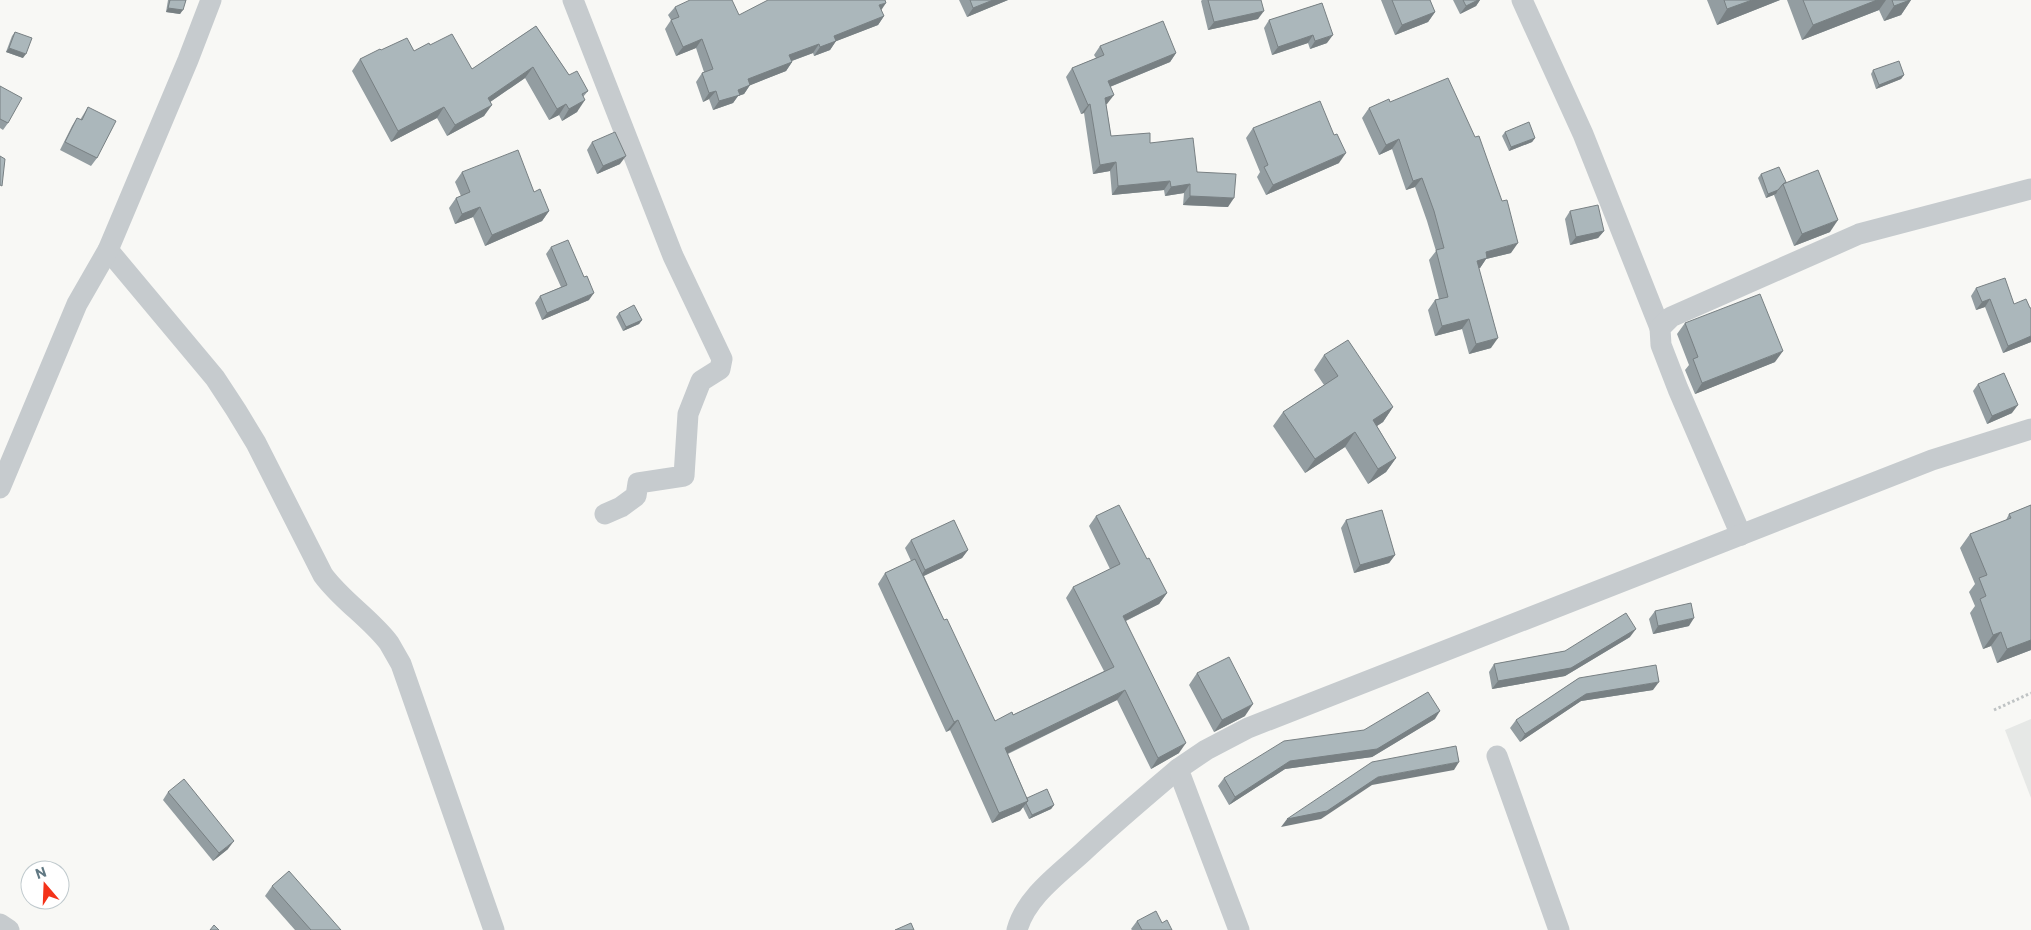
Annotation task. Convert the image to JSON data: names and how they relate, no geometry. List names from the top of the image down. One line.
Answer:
{"north":"top"}
